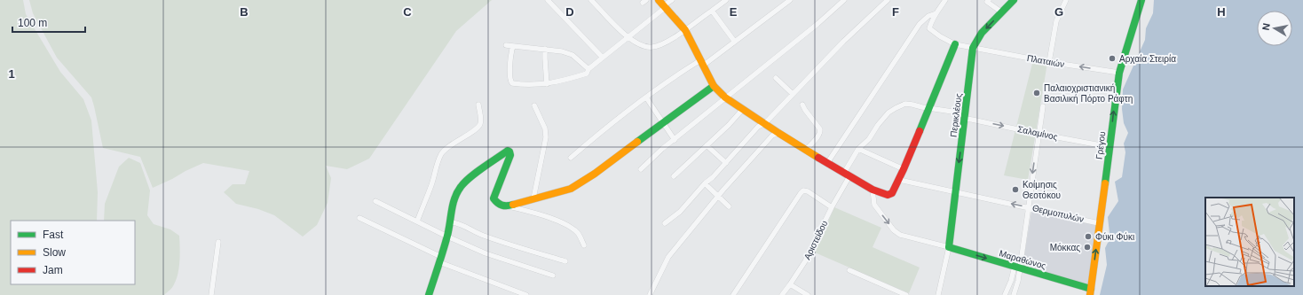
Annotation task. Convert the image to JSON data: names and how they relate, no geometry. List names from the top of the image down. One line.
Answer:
{"streets":{"street":["Πλαταιών","Περικλέους","Σαλαμίνος","Γρέγου","Θερμοπυλών","Αριστείδου","Μαραθώνος"]},"crossings":[["Πλαταιών","Περικλέους"],["Πλαταιών","Γρέγου"],["Περικλέους","Σαλαμίνος"],["Περικλέους","Θερμοπυλών"],["Περικλέους","Μαραθώνος"],["Σαλαμίνος","Γρέγου"],["Σαλαμίνος","Αριστείδου"],["Γρέγου","Θερμοπυλών"],["Γρέγου","Μαραθώνος"]],"one_way":["Σαλαμίνος","Γρέγου","Θερμοπυλών","Μαραθώνος"],"places":["Αρχαία Στειρία","Παλαιοχριστιανική Βασιλική Πόρτο Ράφτη","Κοίμησις Θεοτόκου","Φύκι Φύκι","Μόκκας"],"legend":["Fast","Slow","Jam"],"scale_bar":"100 m","north":"left","grid":{"columns":["B","C","D","E","F","G","H"],"rows":["1"]}}
